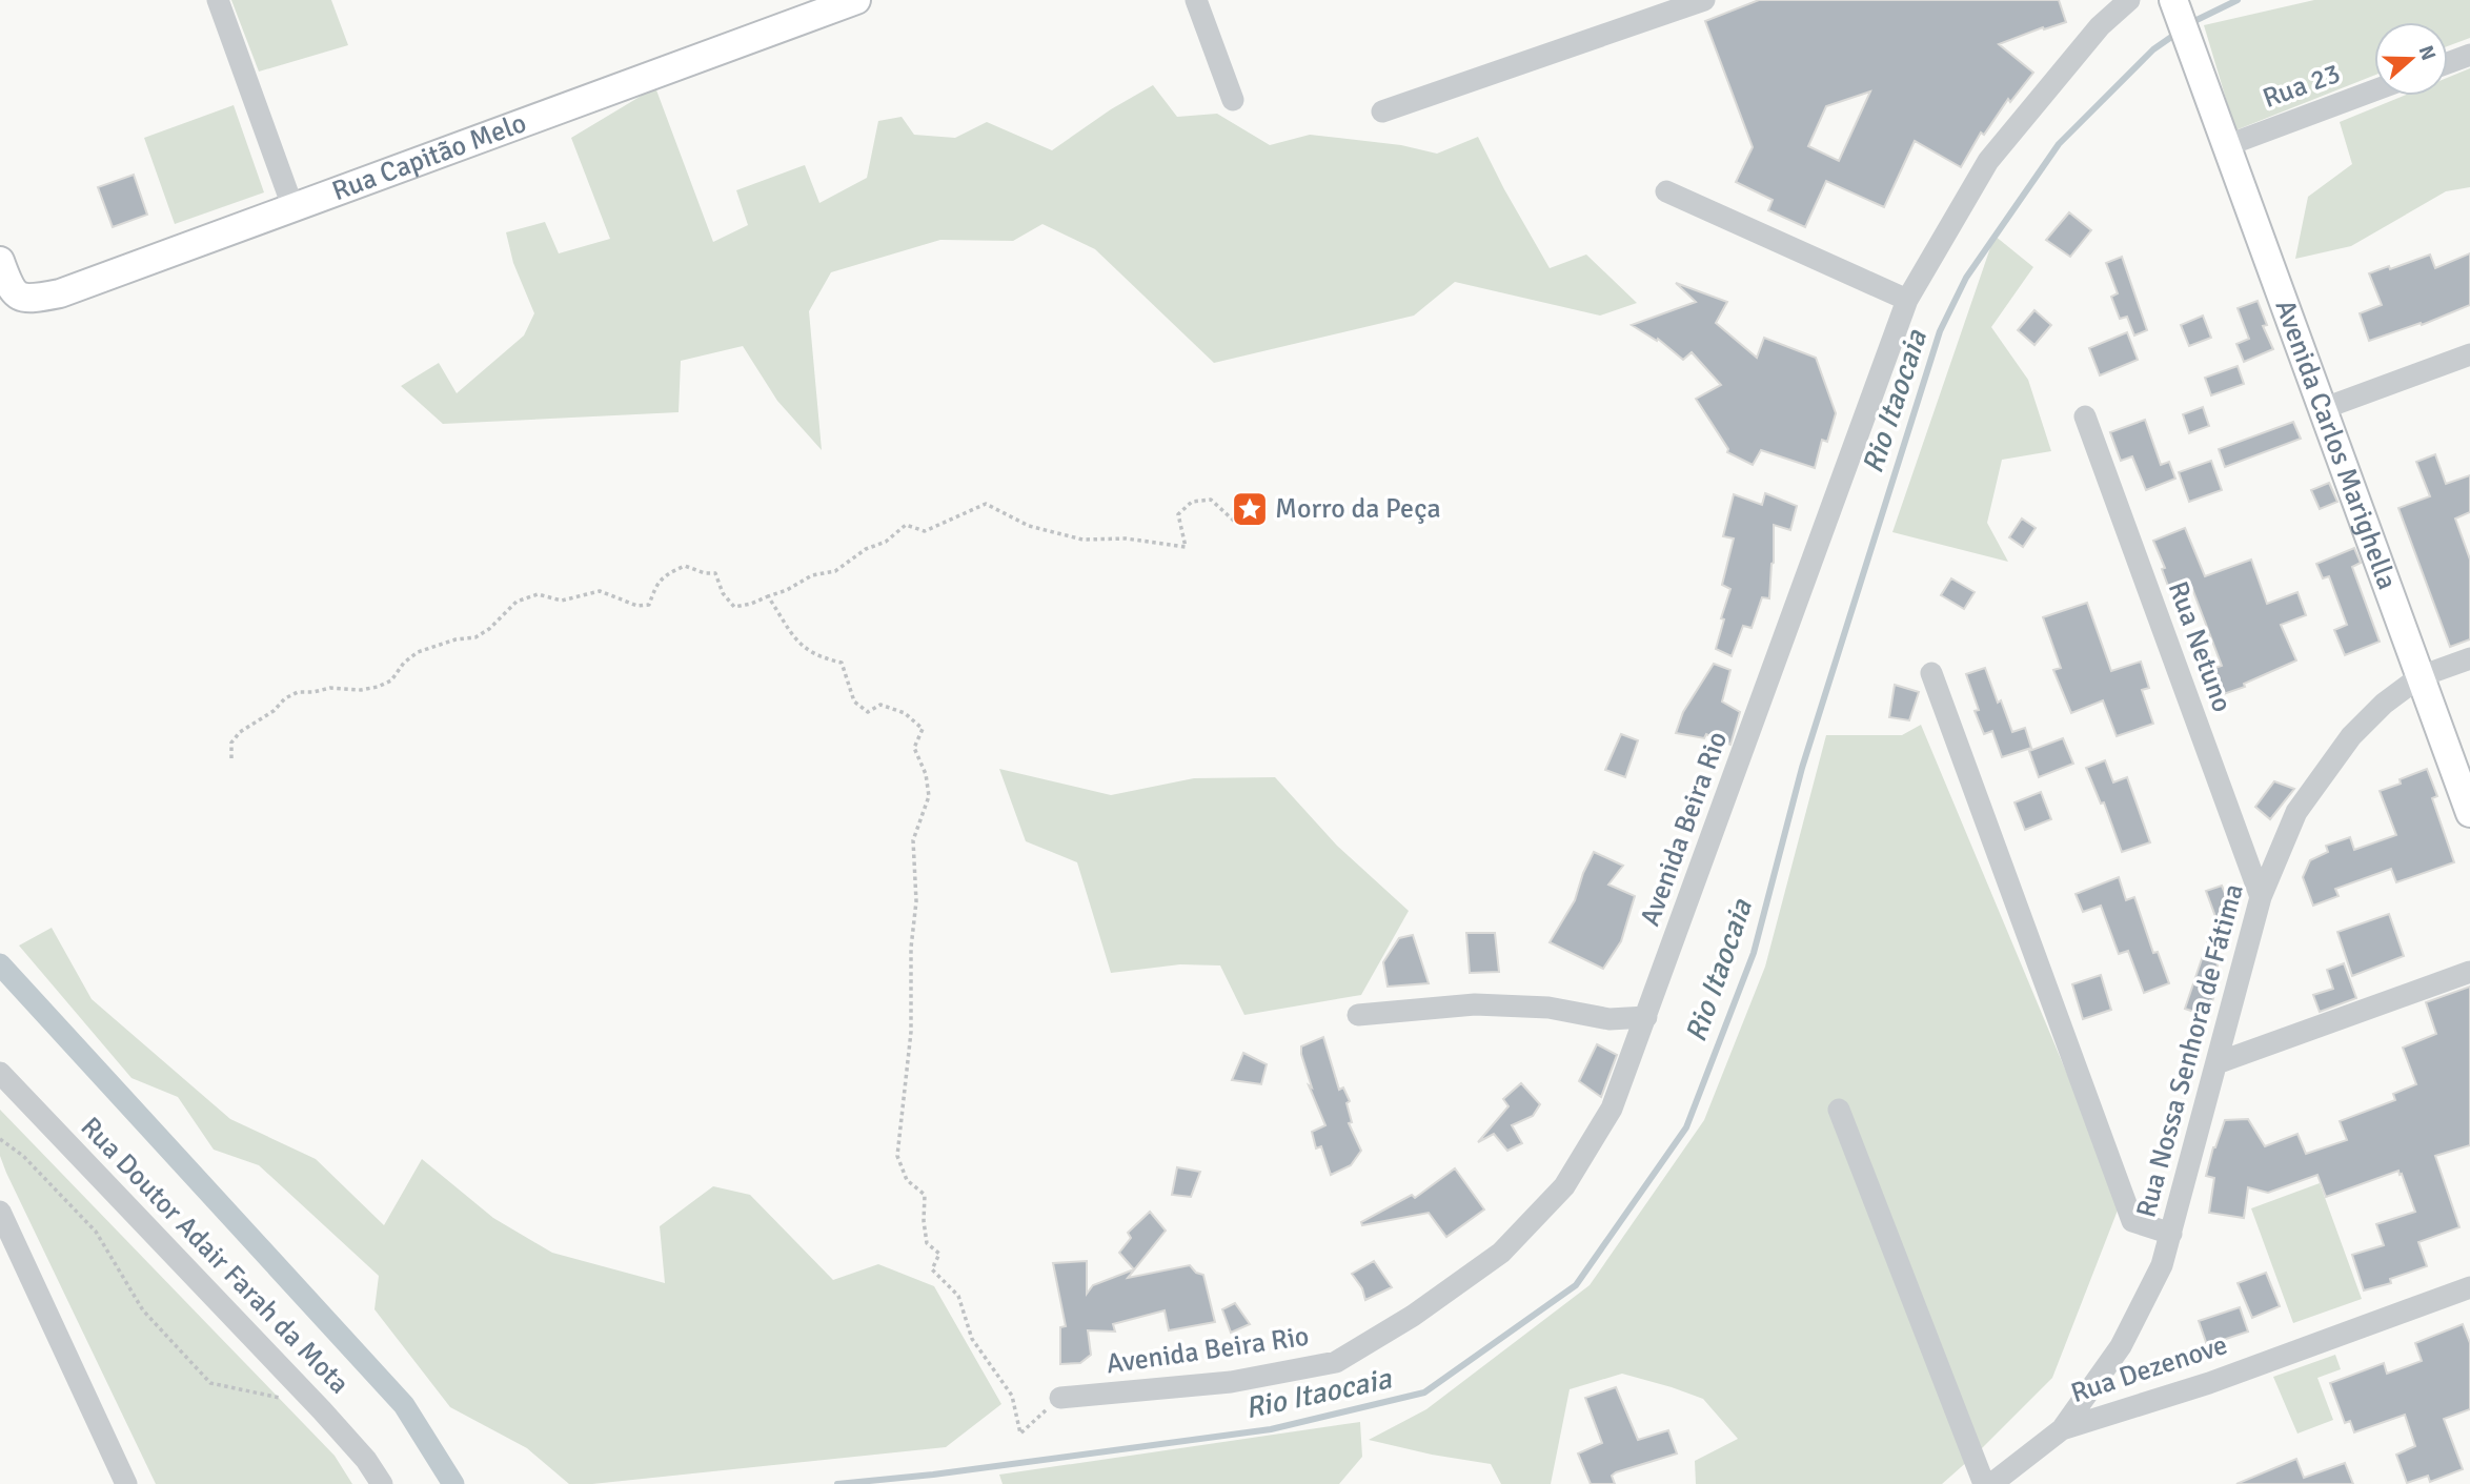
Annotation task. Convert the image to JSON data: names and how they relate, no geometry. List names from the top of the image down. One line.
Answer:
{"streets":{"main road":["Rua Capitão Melo","Avenida Carlos Marighella"],"street":["Rua 23","Rua Netuno","Avenida Beira Rio","Rua Nossa Senhora de Fátima","Rua Doutor Adair Farah da Mota","Rua Dezenove"]},"crossings":[["Rua 23","Avenida Carlos Marighella"],["Avenida Carlos Marighella","Rua Nossa Senhora de Fátima"],["Rua Netuno","Rua Nossa Senhora de Fátima"],["Rua Nossa Senhora de Fátima","Rua Dezenove"]],"water":["Rio Itaocaia"],"places":{"place":["Morro da Peça"]},"north":"right"}
